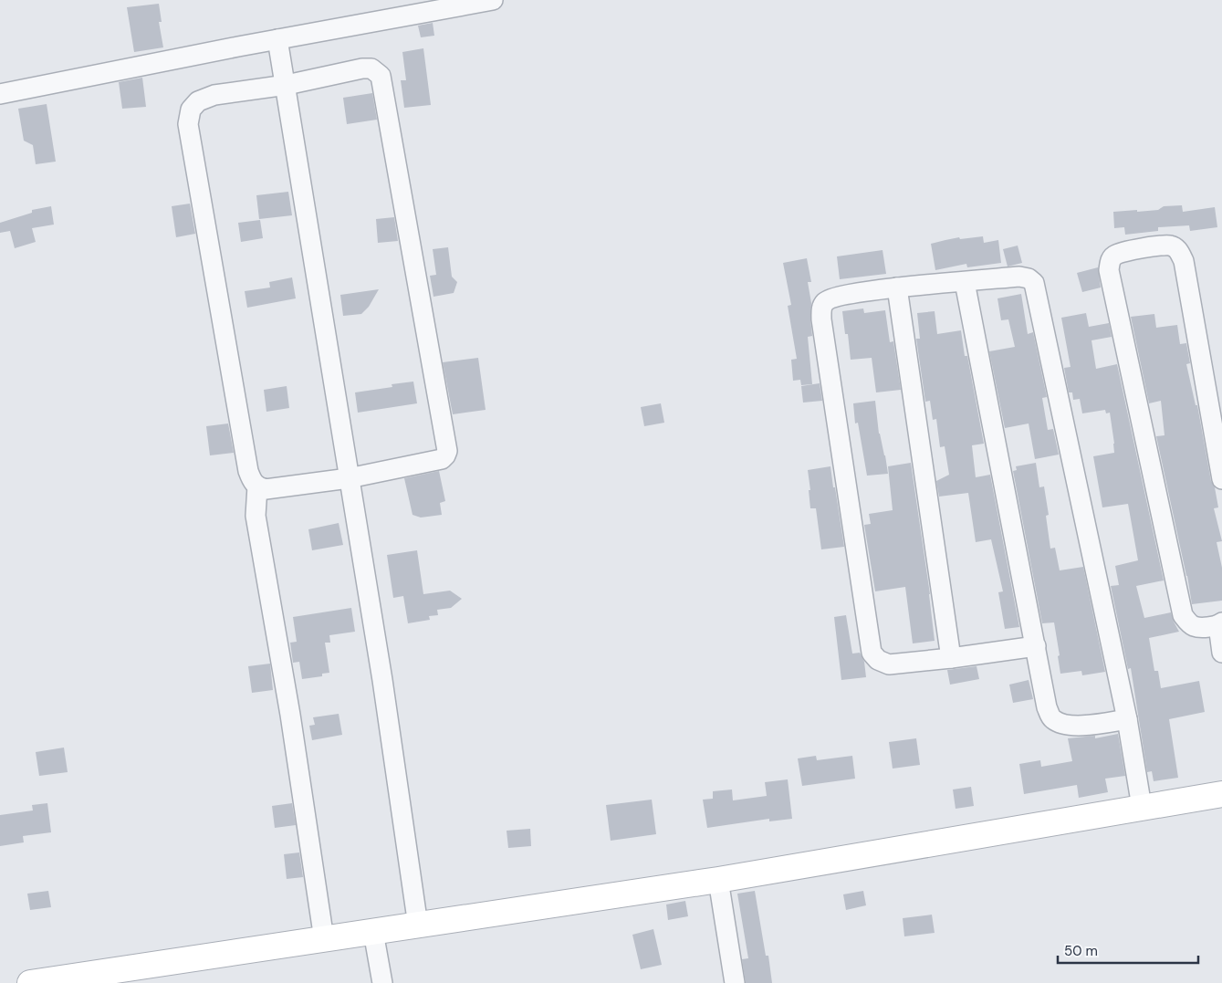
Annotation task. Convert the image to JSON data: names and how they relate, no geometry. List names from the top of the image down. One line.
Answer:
{"scale_bar":"50 m"}
